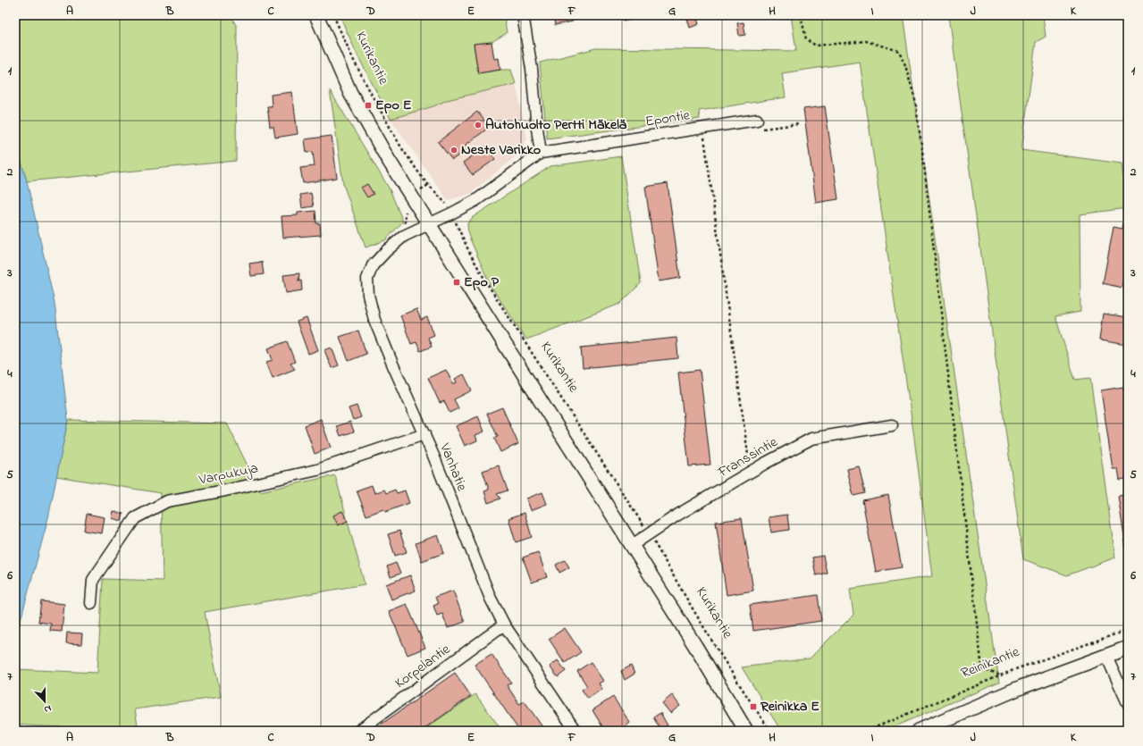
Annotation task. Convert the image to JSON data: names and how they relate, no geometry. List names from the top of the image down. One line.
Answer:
{"streets":{"street":["Epontie","Franssintie","Vanhatie","Varpukuja","Korpelantie"],"path":["Kurikantie","Reinikantie"]},"crossings":[["Kurikantie","Franssintie"],["Kurikantie","Vanhatie"],["Epontie","Vanhatie"],["Vanhatie","Varpukuja"],["Vanhatie","Korpelantie"]],"places":{"transit":["Epo E","Epo P","Reinikka E"],"other":["Autohuolto Pertti Mäkelä","Neste Varikko"]},"north":"bottom","grid":{"columns":["A","B","C","D","E","F","G","H","I","J","K"],"rows":["1","2","3","4","5","6","7"]}}
